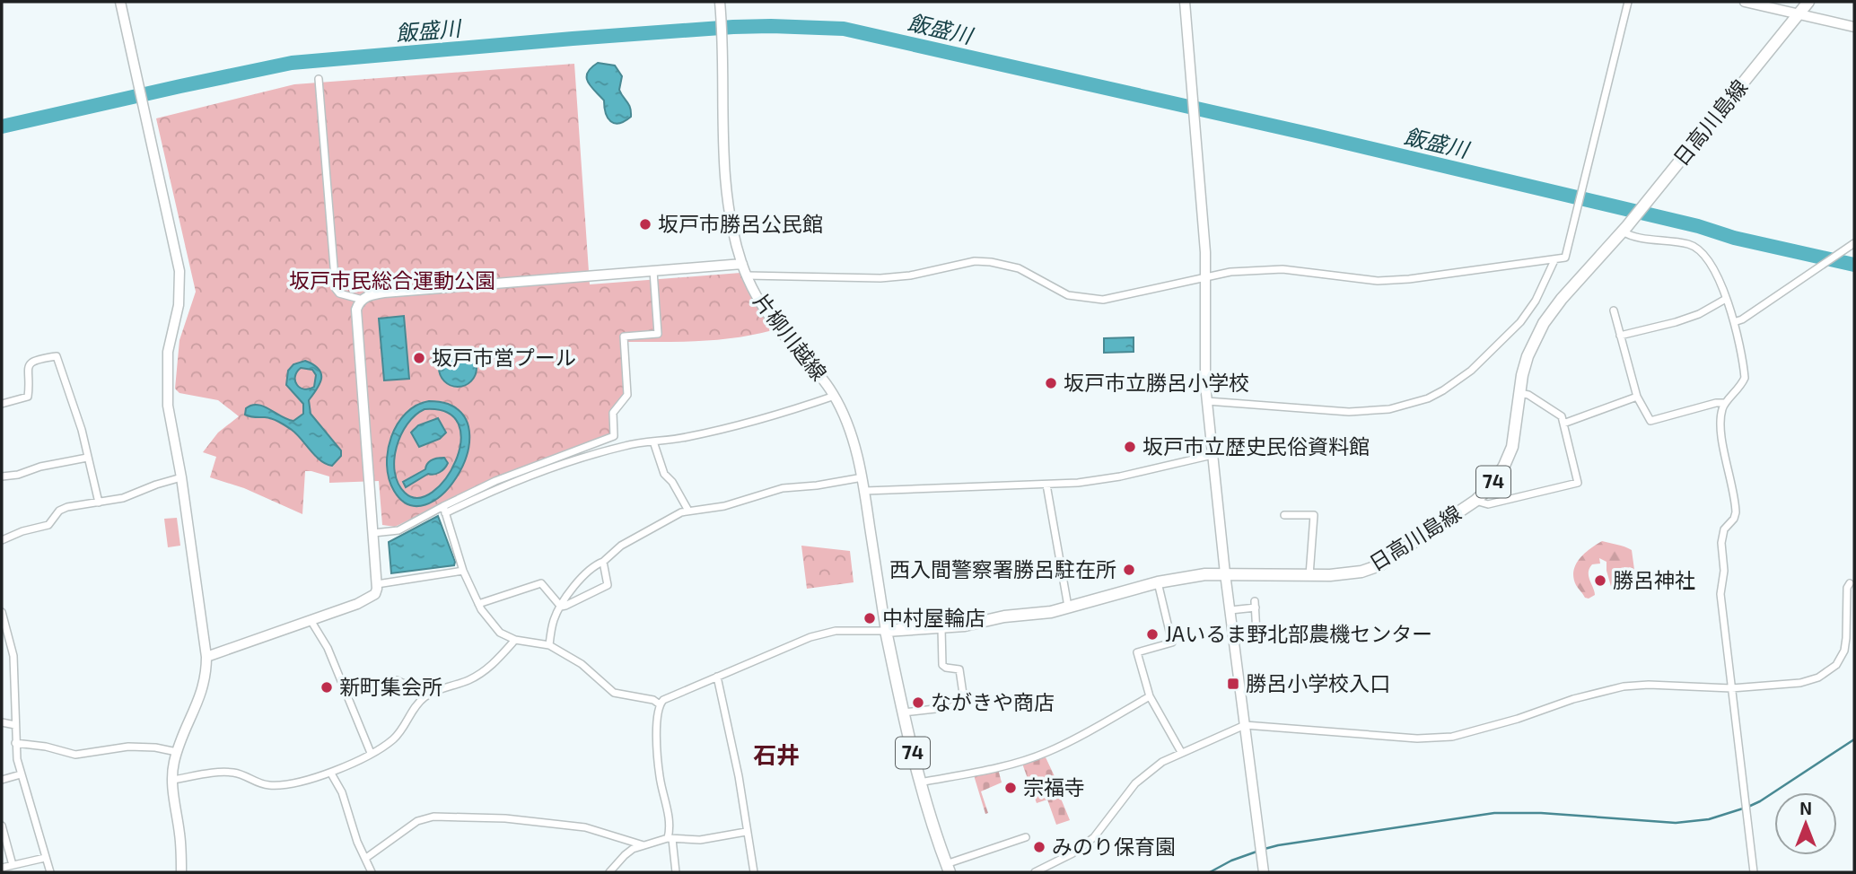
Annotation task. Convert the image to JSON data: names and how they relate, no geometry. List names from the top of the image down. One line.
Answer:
{"streets":{"main road":["日高川島線","74"],"street":["片柳川越線"]},"crossings":[["日高川島線","片柳川越線"],["日高川島線","74"],["片柳川越線","74"]],"districts":["石井"],"water":["飯盛川"],"parks":["坂戸市民総合運動公園"],"places":{"other":["坂戸市勝呂公民館","坂戸市営プール","坂戸市立勝呂小学校","坂戸市立歴史民俗資料館","西入間警察署勝呂駐在所","勝呂神社","中村屋輪店","JAいるま野北部農機センター","新町集会所","ながきや商店","宗福寺","みのり保育園"],"transit":["勝呂小学校入口"]},"north":"top"}
